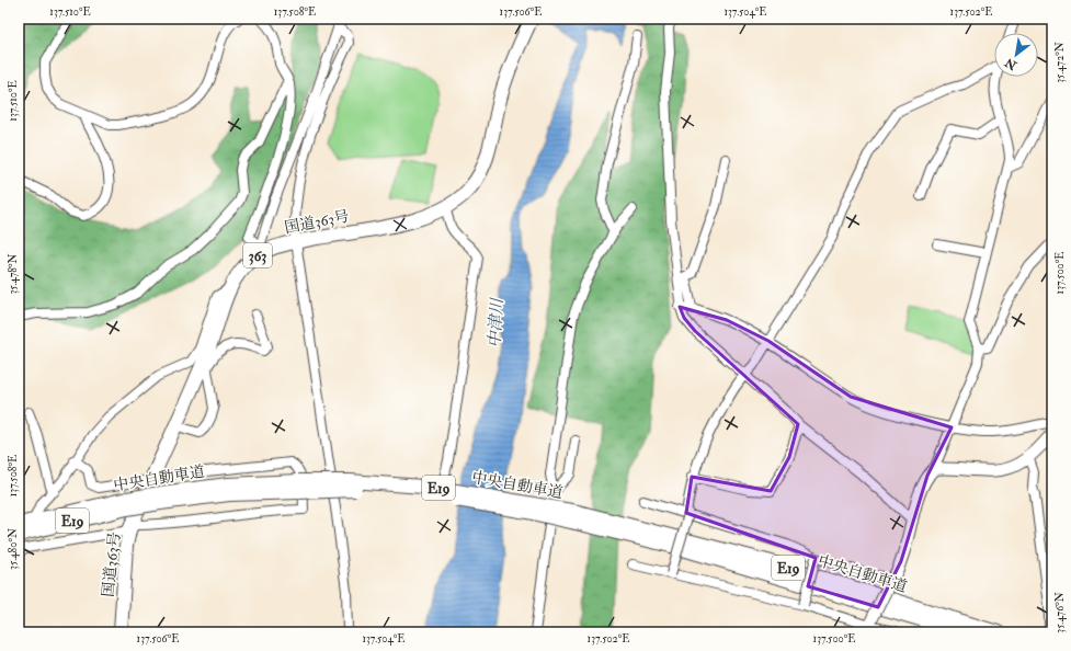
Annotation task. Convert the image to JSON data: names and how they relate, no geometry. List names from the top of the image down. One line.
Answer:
{"streets":{"highway":["国道363号","363","中央自動車道","E19"]},"water":["中津川"],"north":"bottom left","coordinates":["137.510°E","137.508°E","137.506°E","137.504°E","137.502°E","35.472°N","137.500°E","35.478°N","35.480°N","35.476°N"]}
